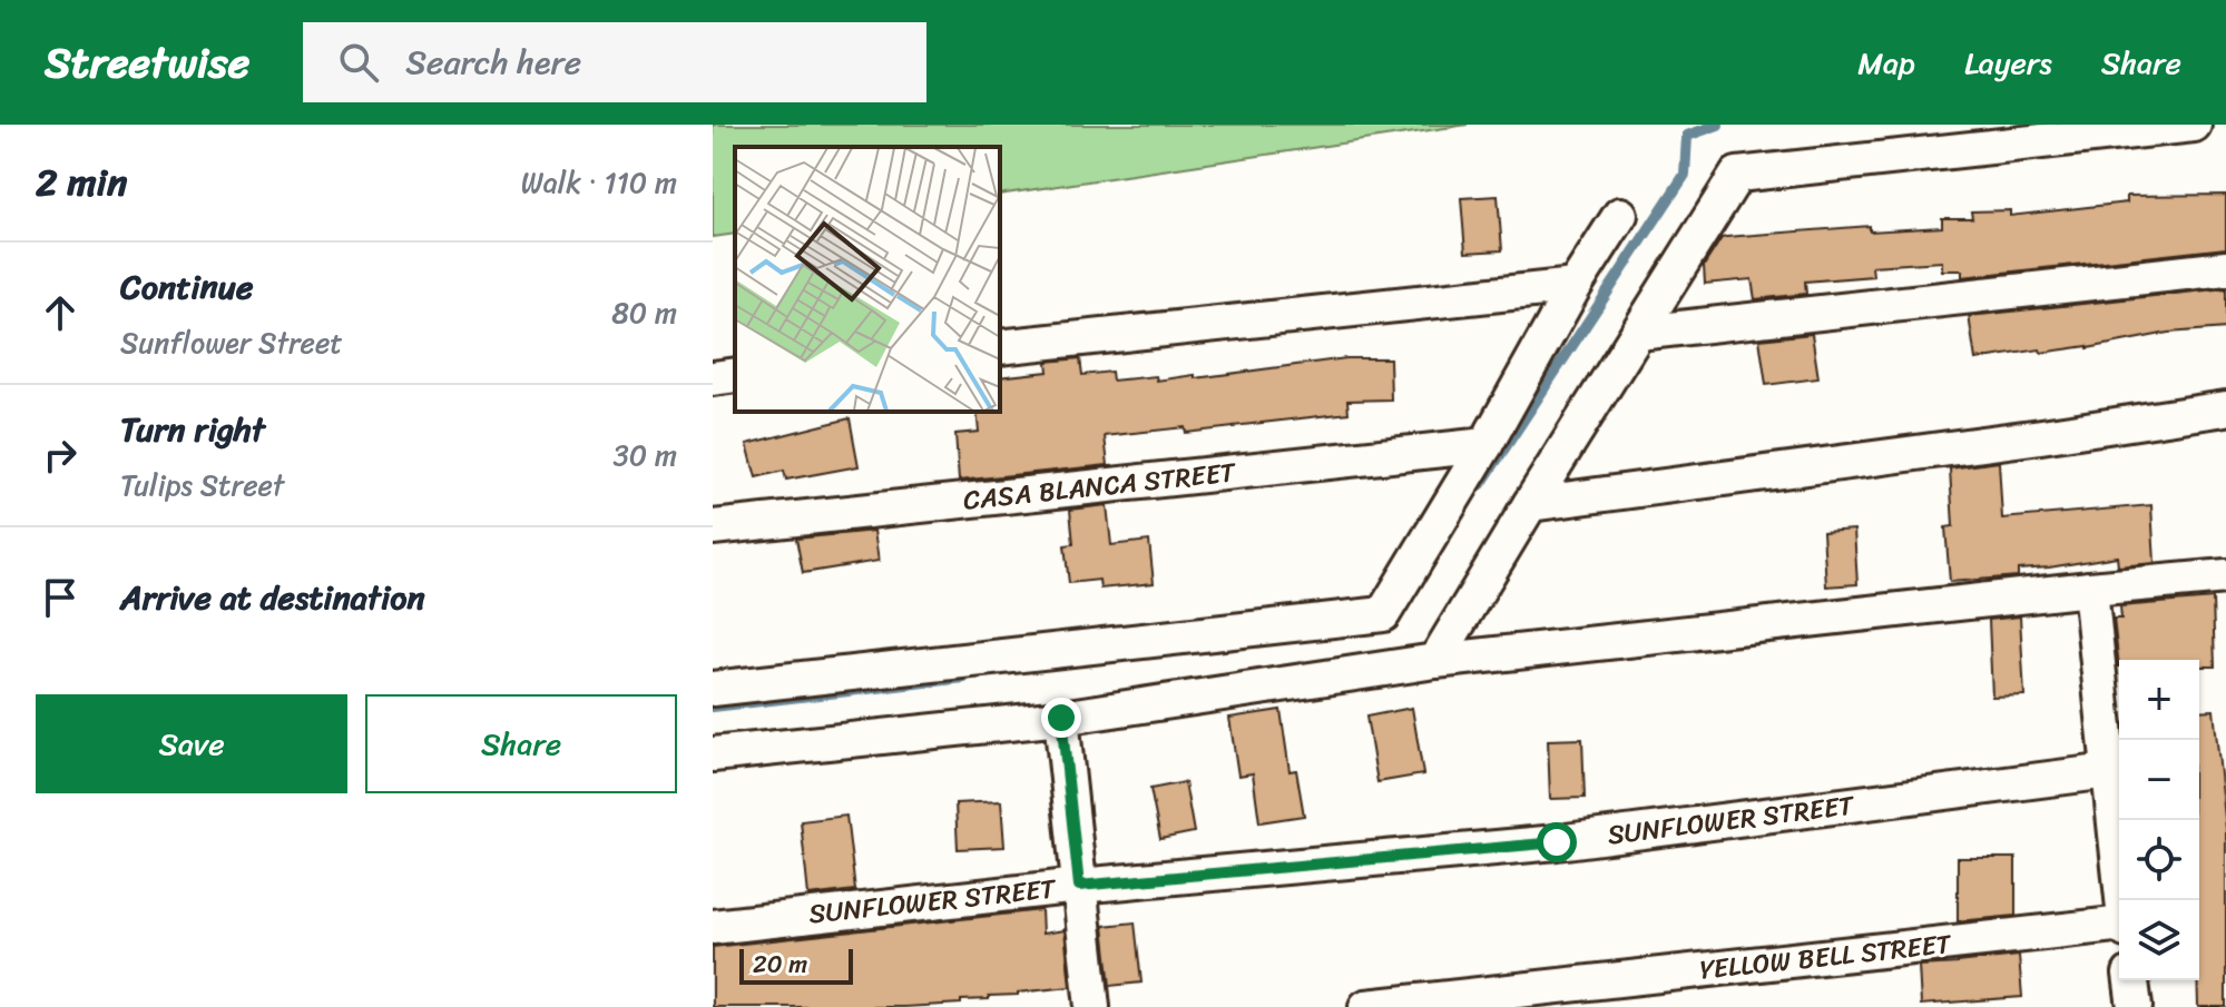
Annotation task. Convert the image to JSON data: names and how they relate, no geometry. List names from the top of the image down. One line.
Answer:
{"streets":{"street":["CASA BLANCA STREET","SUNFLOWER STREET","YELLOW BELL STREET"]},"scale_bar":"20 m","page":{"header":"Streetwise","search":"Search here","nav":["Map","Layers","Share"],"heading":["2 min","Walk · 110 m"],"list":[["Continue","Sunflower Street","80 m"],["Turn right","Tulips Street","30 m"],"Arrive at destination"],"map_buttons":["+","−"],"buttons":["Save","Share"],"scale":"20 m"}}
